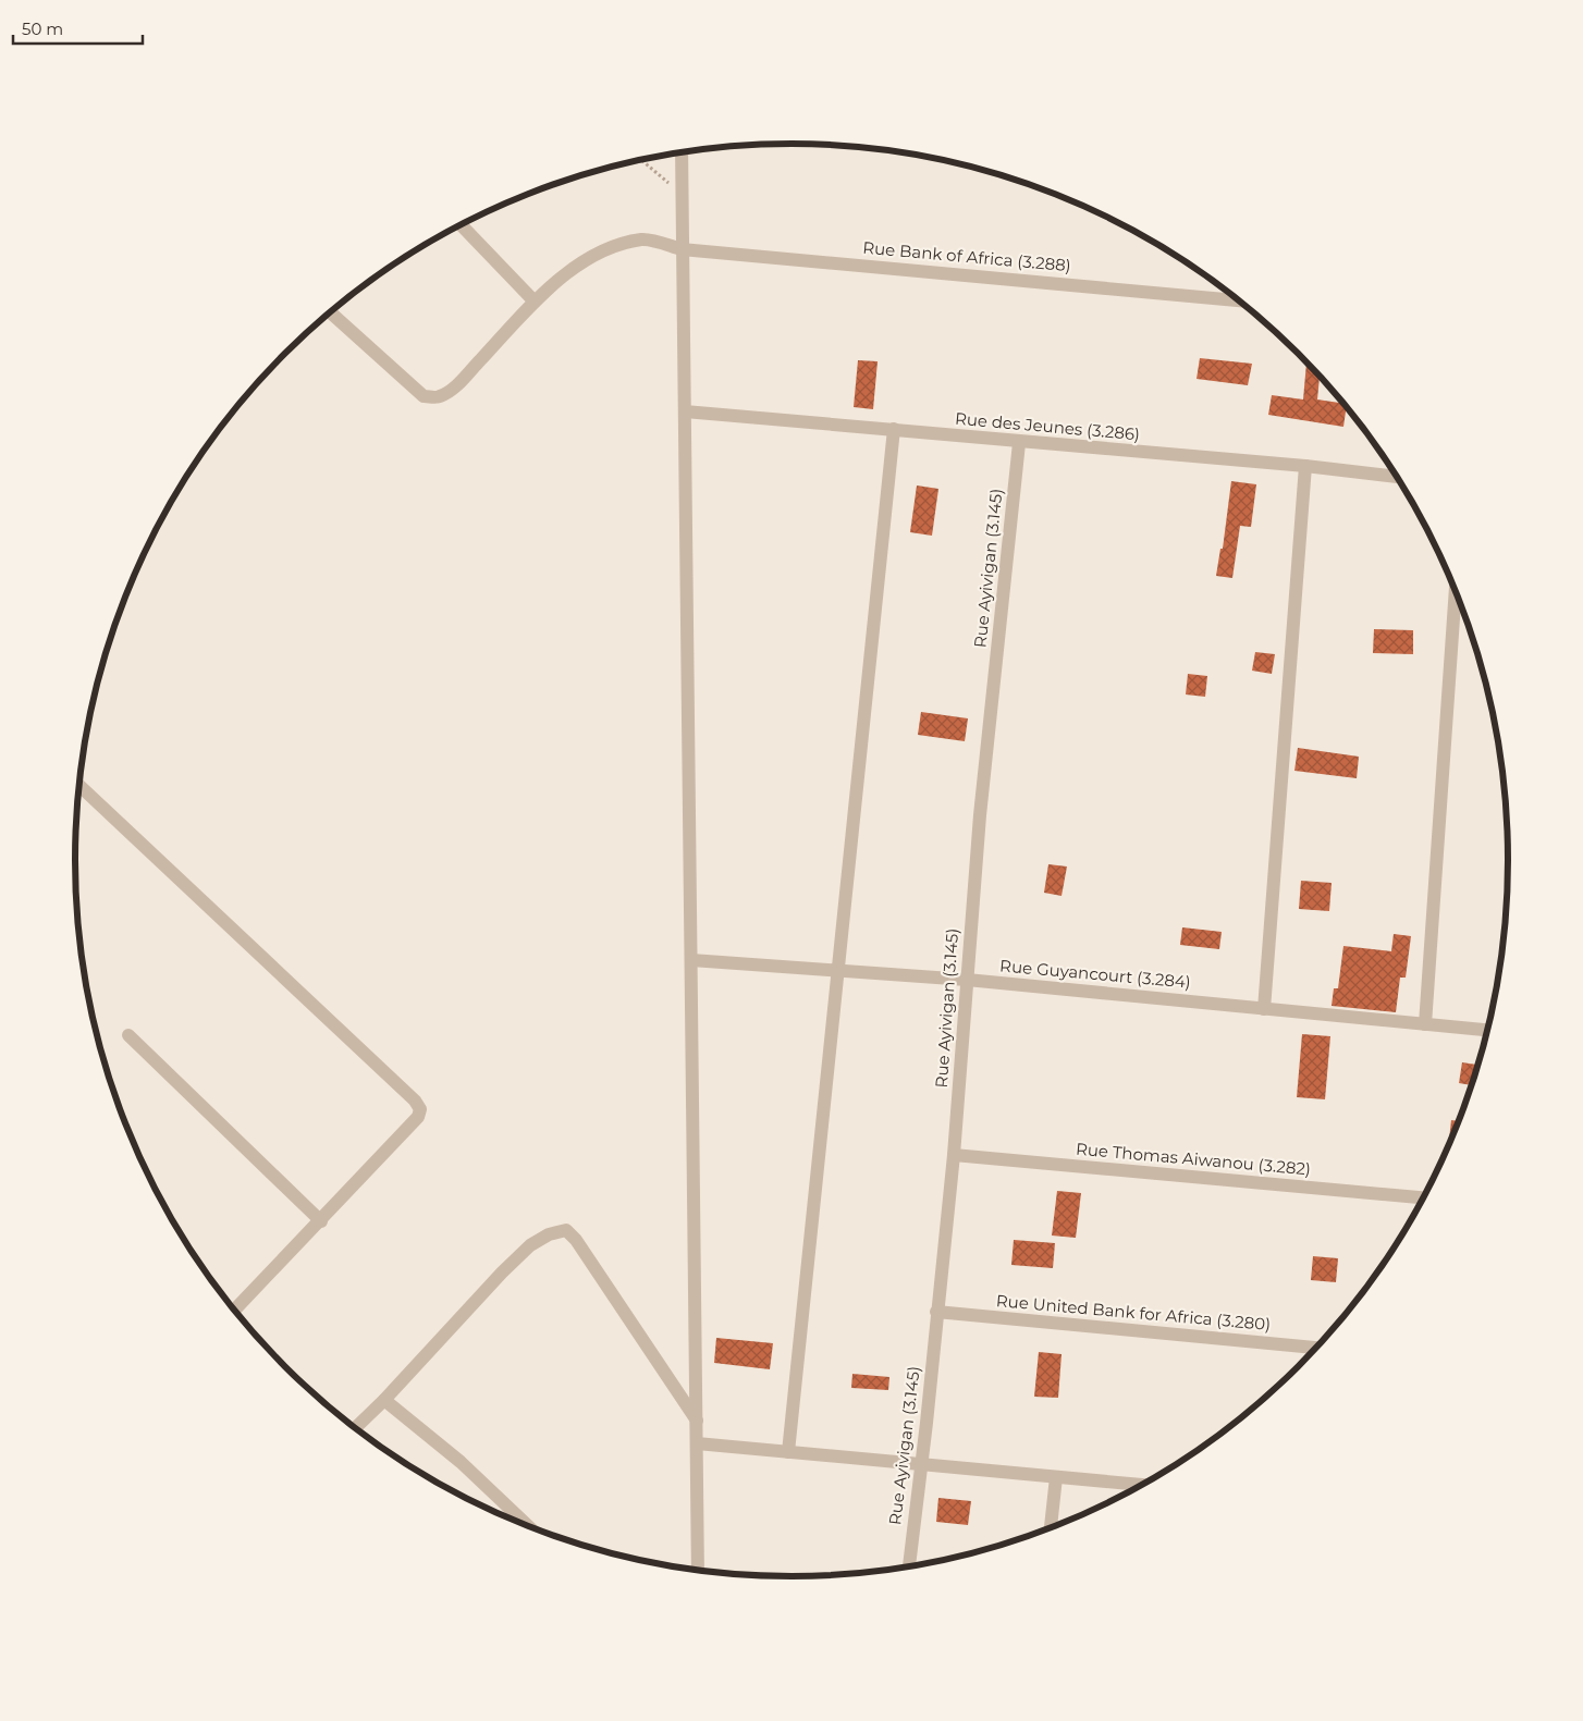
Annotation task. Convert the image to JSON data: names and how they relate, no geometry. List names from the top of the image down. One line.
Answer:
{"streets":{"street":["Rue Bank of Africa (3.288)","Rue des Jeunes (3.286)","Rue Ayivigan (3.145)","Rue Guyancourt (3.284)","Rue Thomas Aiwanou (3.282)","Rue United Bank for Africa (3.280)"]},"crossings":[["Rue des Jeunes (3.286)","Rue Ayivigan (3.145)"],["Rue Ayivigan (3.145)","Rue Guyancourt (3.284)"],["Rue Ayivigan (3.145)","Rue Thomas Aiwanou (3.282)"],["Rue Ayivigan (3.145)","Rue United Bank for Africa (3.280)"]],"scale_bar":"50 m"}
